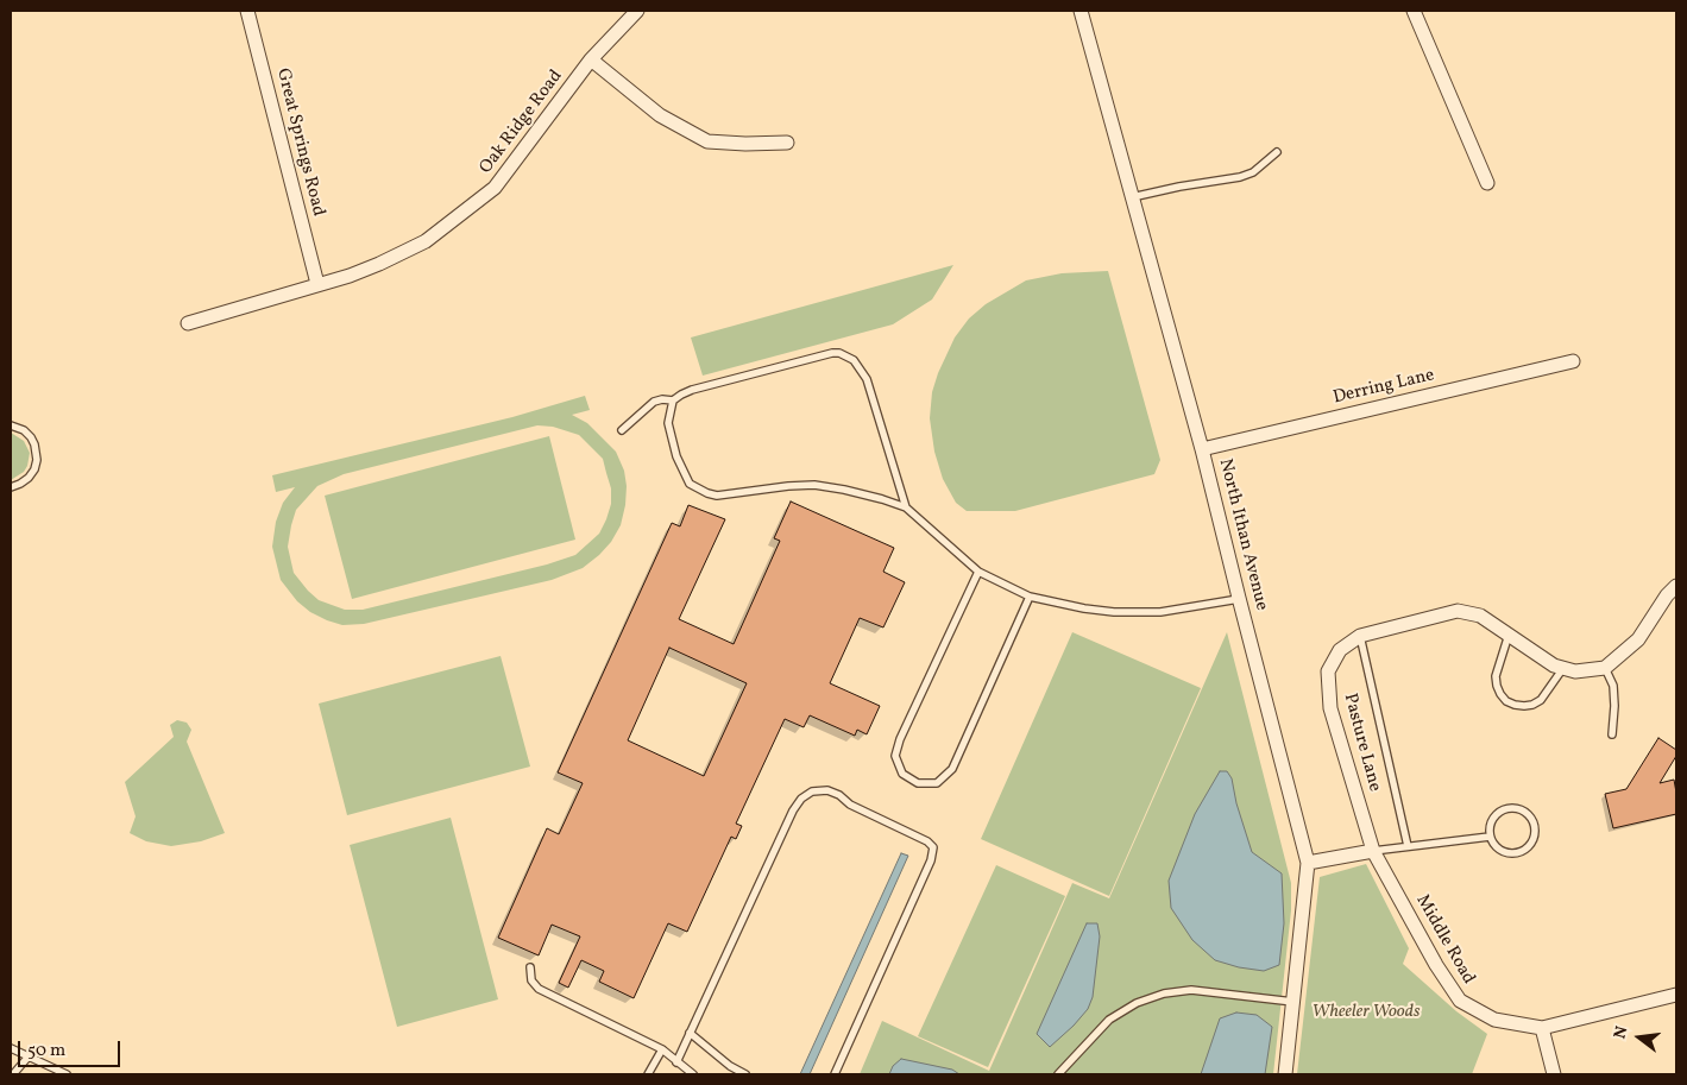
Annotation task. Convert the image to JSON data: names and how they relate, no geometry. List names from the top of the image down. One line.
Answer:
{"streets":{"street":["Oak Ridge Road","Great Springs Road","Derring Lane","North Ithan Avenue","Pasture Lane","Middle Road"]},"crossings":[["Oak Ridge Road","Great Springs Road"],["Derring Lane","North Ithan Avenue"],["Pasture Lane","Middle Road"]],"parks":["Wheeler Woods"],"scale_bar":"50 m","north":"left"}
